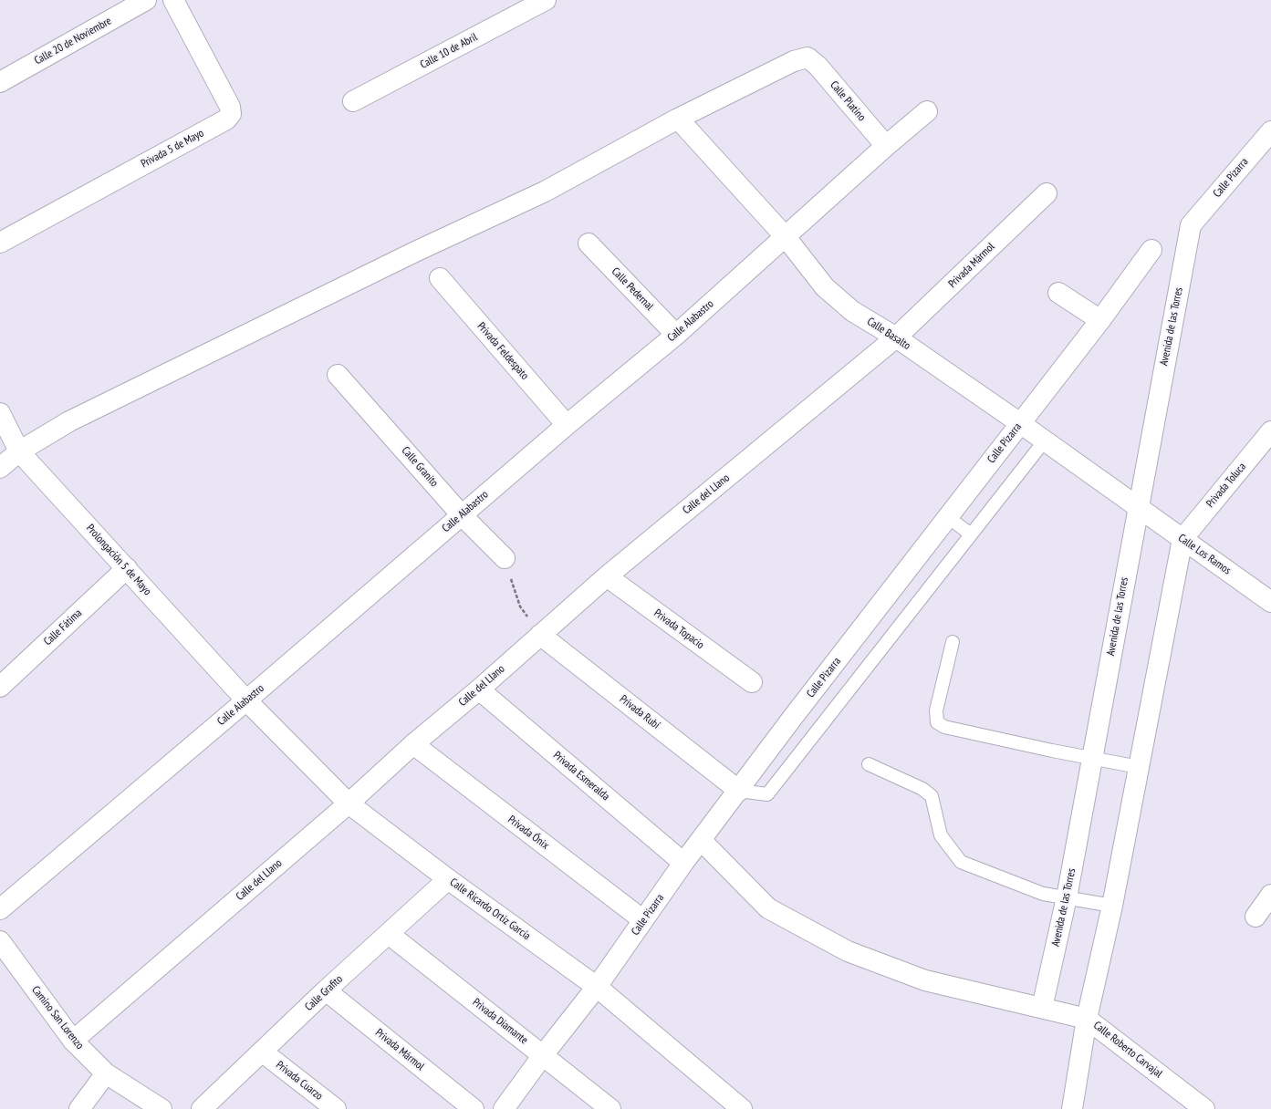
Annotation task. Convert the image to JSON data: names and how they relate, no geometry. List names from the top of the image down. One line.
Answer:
{"streets":{"street":["Calle 20 de Noviembre","Calle 10 de Abril","Calle Platino","Privada 5 de Mayo","Calle Pizarra","Privada Mármol","Calle Pedernal","Calle Alabastro","Avenida de las Torres","Calle Basalto","Privada Feldespato","Calle Granito","Privada Toluca","Calle del Llano","Calle Los Ramos","Prolongación 5 de Mayo","Calle Fátima","Privada Topacio","Privada Rubí","Privada Esmeralda","Privada Ónix","Calle Ricardo Ortiz García","Calle Grafito","Camino San Lorenzo","Privada Diamante","Calle Roberto Carvajal","Privada Cuarzo"]},"crossings":[["Calle Platino","Calle Alabastro"],["Calle Platino","Calle Basalto"],["Calle Pizarra","Avenida de las Torres"],["Calle Pizarra","Calle Basalto"],["Calle Pizarra","Privada Rubí"],["Calle Pizarra","Privada Esmeralda"],["Calle Pizarra","Privada Ónix"],["Calle Pizarra","Calle Ricardo Ortiz García"],["Calle Pizarra","Privada Diamante"],["Calle Pizarra","Calle Roberto Carvajal"],["Privada Mármol","Calle Basalto"],["Privada Mármol","Calle del Llano"],["Privada Mármol","Calle Grafito"],["Calle Pedernal","Calle Alabastro"],["Calle Alabastro","Calle Basalto"],["Calle Alabastro","Privada Feldespato"],["Calle Alabastro","Calle Granito"],["Calle Alabastro","Prolongación 5 de Mayo"],["Calle Alabastro","Calle Ricardo Ortiz García"],["Avenida de las Torres","Calle Basalto"],["Avenida de las Torres","Calle Los Ramos"],["Avenida de las Torres","Calle Roberto Carvajal"],["Calle Basalto","Calle del Llano"],["Calle Basalto","Calle Los Ramos"],["Privada Toluca","Calle Los Ramos"],["Calle del Llano","Privada Topacio"],["Calle del Llano","Privada Rubí"],["Calle del Llano","Privada Esmeralda"],["Calle del Llano","Privada Ónix"],["Calle del Llano","Calle Ricardo Ortiz García"],["Calle del Llano","Camino San Lorenzo"],["Prolongación 5 de Mayo","Calle Fátima"],["Prolongación 5 de Mayo","Calle Ricardo Ortiz García"],["Calle Ricardo Ortiz García","Calle Grafito"],["Calle Grafito","Privada Diamante"],["Calle Grafito","Privada Cuarzo"]]}
